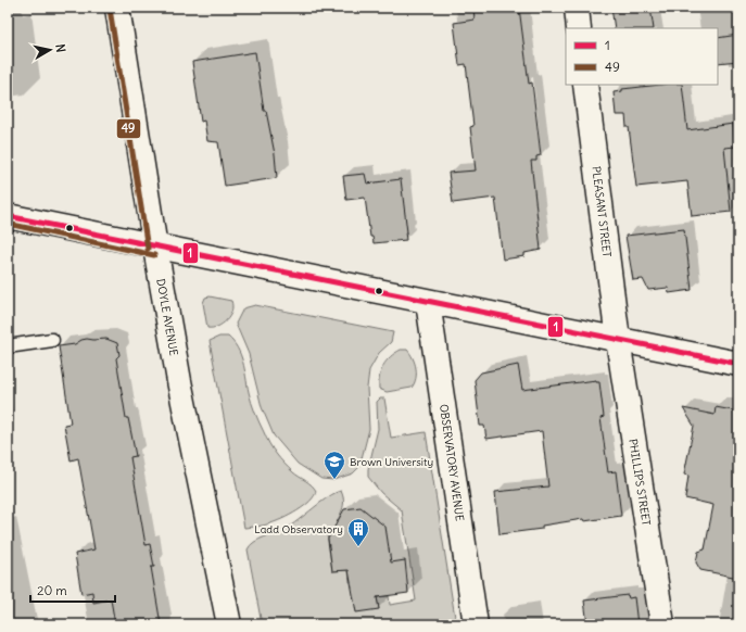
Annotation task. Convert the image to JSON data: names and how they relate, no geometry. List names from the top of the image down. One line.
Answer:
{"streets":{"street":["PLEASANT STREET","DOYLE AVENUE","OBSERVATORY AVENUE","PHILLIPS STREET"]},"crossings":[["PLEASANT STREET","PHILLIPS STREET"]],"places":{"school or university":["Brown University"],"building":["Ladd Observatory"]},"lines":["transit line 49","transit line 1"],"legend":["1","49"],"scale_bar":"20 m","north":"right"}
